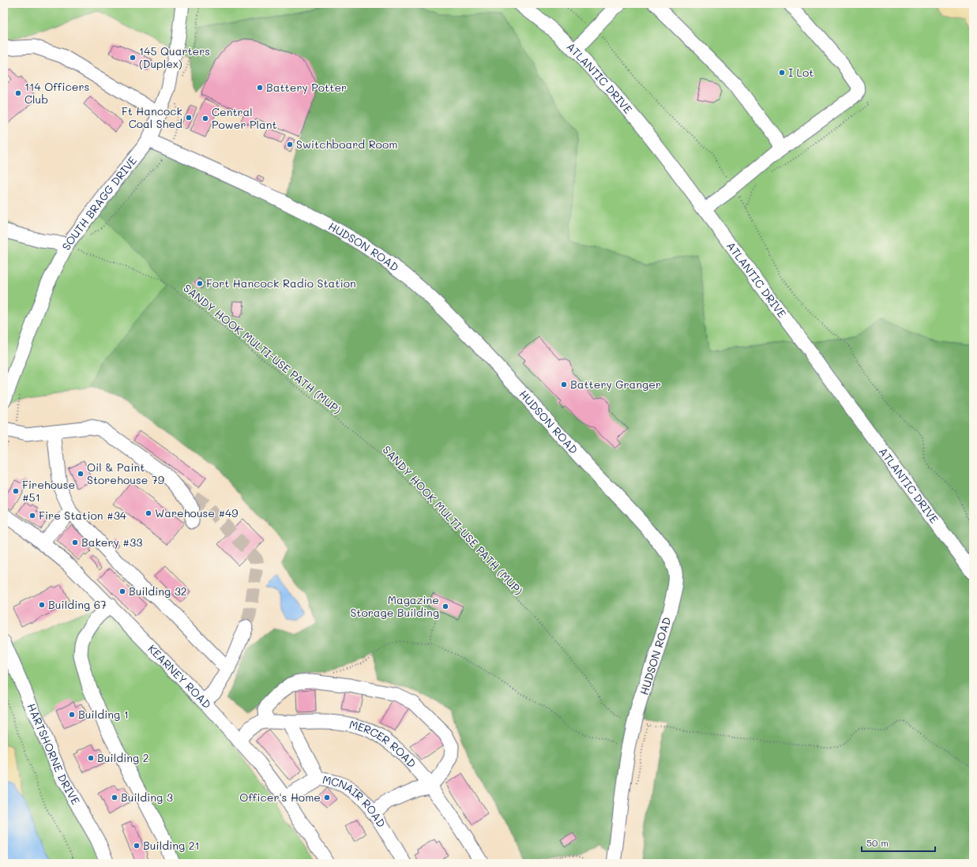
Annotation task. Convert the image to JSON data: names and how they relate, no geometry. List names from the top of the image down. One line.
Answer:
{"streets":{"street":["ATLANTIC DRIVE","SOUTH BRAGG DRIVE","HUDSON ROAD","KEARNEY ROAD","MERCER ROAD","HARTSHORNE DRIVE","MCNAIR ROAD"],"path":["SANDY HOOK MULTI-USE PATH (MUP)"]},"crossings":[["SOUTH BRAGG DRIVE","HUDSON ROAD"],["HUDSON ROAD","SANDY HOOK MULTI-USE PATH (MUP)"],["KEARNEY ROAD","MCNAIR ROAD"]],"places":["145 Quarters (Duplex)","I Lot","Battery Potter","114 Officers Club","Ft Hancock Coal Shed","Central Power Plant","Switchboard Room","Fort Hancock Radio Station","Battery Granger","Oil & Paint Storehouse 79","Firehouse #51","Warehouse #49","Fire Station #34","Bakery #33","Building 32","Building 67","Magazine Storage Building","Building 1","Building 2","Building 3","Officer's Home","Building 21"],"scale_bar":"50 m"}
